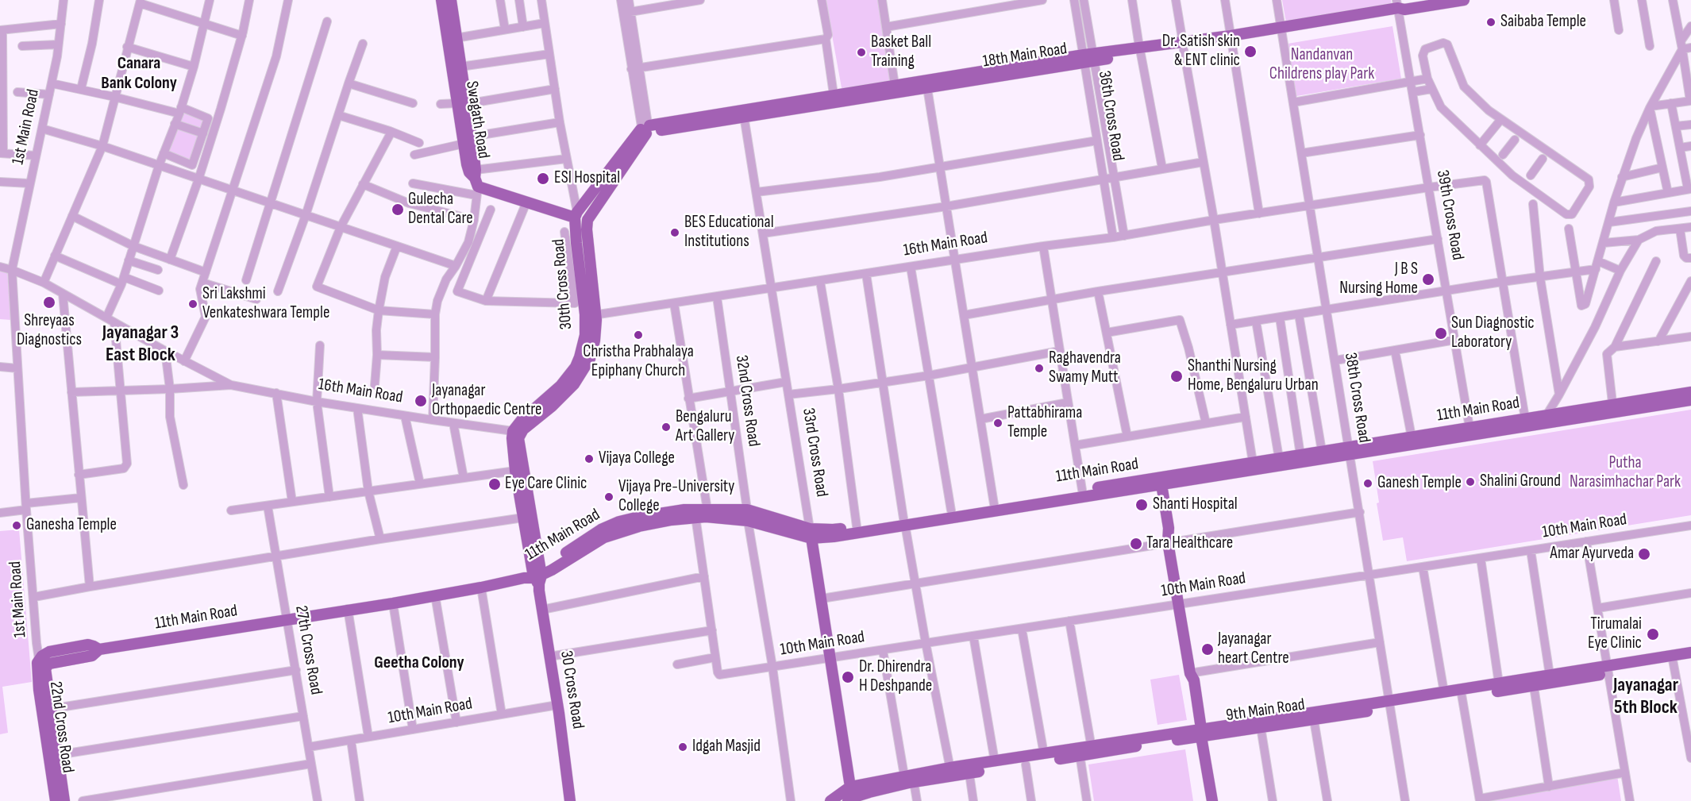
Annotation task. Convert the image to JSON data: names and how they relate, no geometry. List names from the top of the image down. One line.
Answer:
{"streets":{"main road":["18th Main Road","Swagath Road","30th Cross Road","11th Main Road","33rd Cross Road","30 Cross Road","9th Main Road","22nd Cross Road"],"street":["36th Cross Road","1st Main Road","39th Cross Road","16th Main Road","38th Cross Road","32nd Cross Road","10th Main Road","27th Cross Road"]},"crossings":[["18th Main Road","36th Cross Road"],["18th Main Road","39th Cross Road"],["18th Main Road","30th Cross Road"],["18th Main Road","38th Cross Road"],["18th Main Road","33rd Cross Road"],["36th Cross Road","16th Main Road"],["1st Main Road","16th Main Road"],["1st Main Road","11th Main Road"],["1st Main Road","22nd Cross Road"],["39th Cross Road","16th Main Road"],["39th Cross Road","11th Main Road"],["16th Main Road","30th Cross Road"],["16th Main Road","38th Cross Road"],["16th Main Road","32nd Cross Road"],["16th Main Road","33rd Cross Road"],["30th Cross Road","11th Main Road"],["30th Cross Road","30 Cross Road"],["38th Cross Road","11th Main Road"],["38th Cross Road","10th Main Road"],["38th Cross Road","9th Main Road"],["32nd Cross Road","11th Main Road"],["32nd Cross Road","10th Main Road"],["11th Main Road","33rd Cross Road"],["11th Main Road","27th Cross Road"],["11th Main Road","30 Cross Road"],["11th Main Road","22nd Cross Road"],["33rd Cross Road","10th Main Road"],["33rd Cross Road","9th Main Road"],["10th Main Road","27th Cross Road"],["10th Main Road","30 Cross Road"]],"districts":["Canara Bank Colony","Jayanagar 3 East Block","Geetha Colony","Jayanagar 5th Block"],"parks":["Nandanvan Childrens play Park","Putha Narasimhachar Park"],"places":["Saibaba Temple","Dr. Satish skin & ENT clinic","Basket Ball Training","ESI Hospital","Gulecha Dental Care","BES Educational Institutions","J B S Nursing Home","Shreyaas Diagnostics","Sri Lakshmi Venkateshwara Temple","Sun Diagnostic Laboratory","Christha Prabhalaya Epiphany Church","Raghavendra Swamy Mutt","Shanthi Nursing Home, Bengaluru Urban","Jayanagar Orthopaedic Centre","Pattabhirama Temple","Bengaluru Art Gallery","Vijaya College","Shalini Ground","Ganesh Temple","Eye Care Clinic","Vijaya Pre-University College","Shanti Hospital","Ganesha Temple","Tara Healthcare","Amar Ayurveda","Tirumalai Eye Clinic","Jayanagar heart Centre","Dr. Dhirendra H Deshpande","Idgah Masjid"]}
